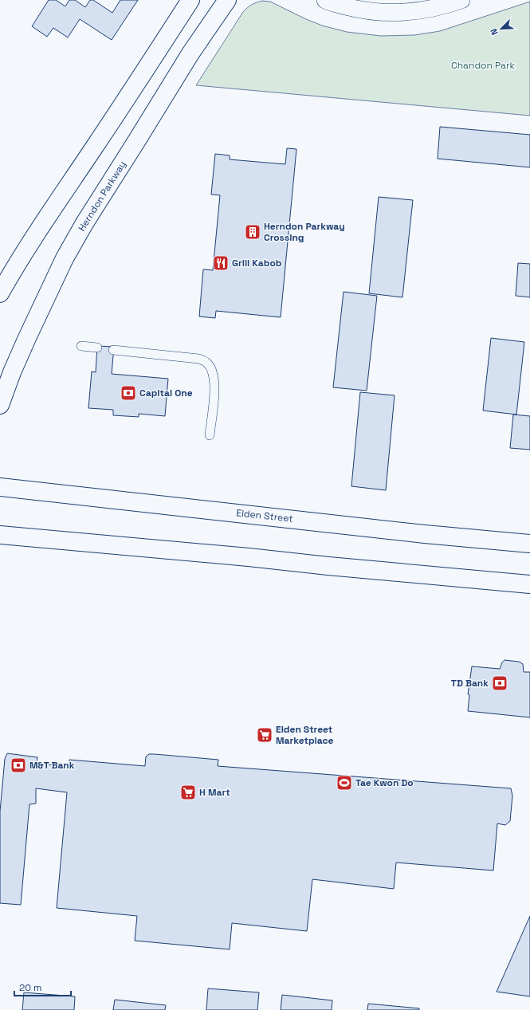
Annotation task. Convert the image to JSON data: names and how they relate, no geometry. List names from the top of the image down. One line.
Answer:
{"streets":{"main road":["Herndon Parkway","Elden Street"]},"parks":["Chandon Park"],"places":{"building":["Herndon Parkway Crossing"],"restaurant":["Grill Kabob"],"bank":["Capital One","TD Bank","M&T Bank"],"supermarket":["Elden Street Marketplace","H Mart"],"sports":["Tae Kwon Do"]},"scale_bar":"20 m","north":"bottom left"}
